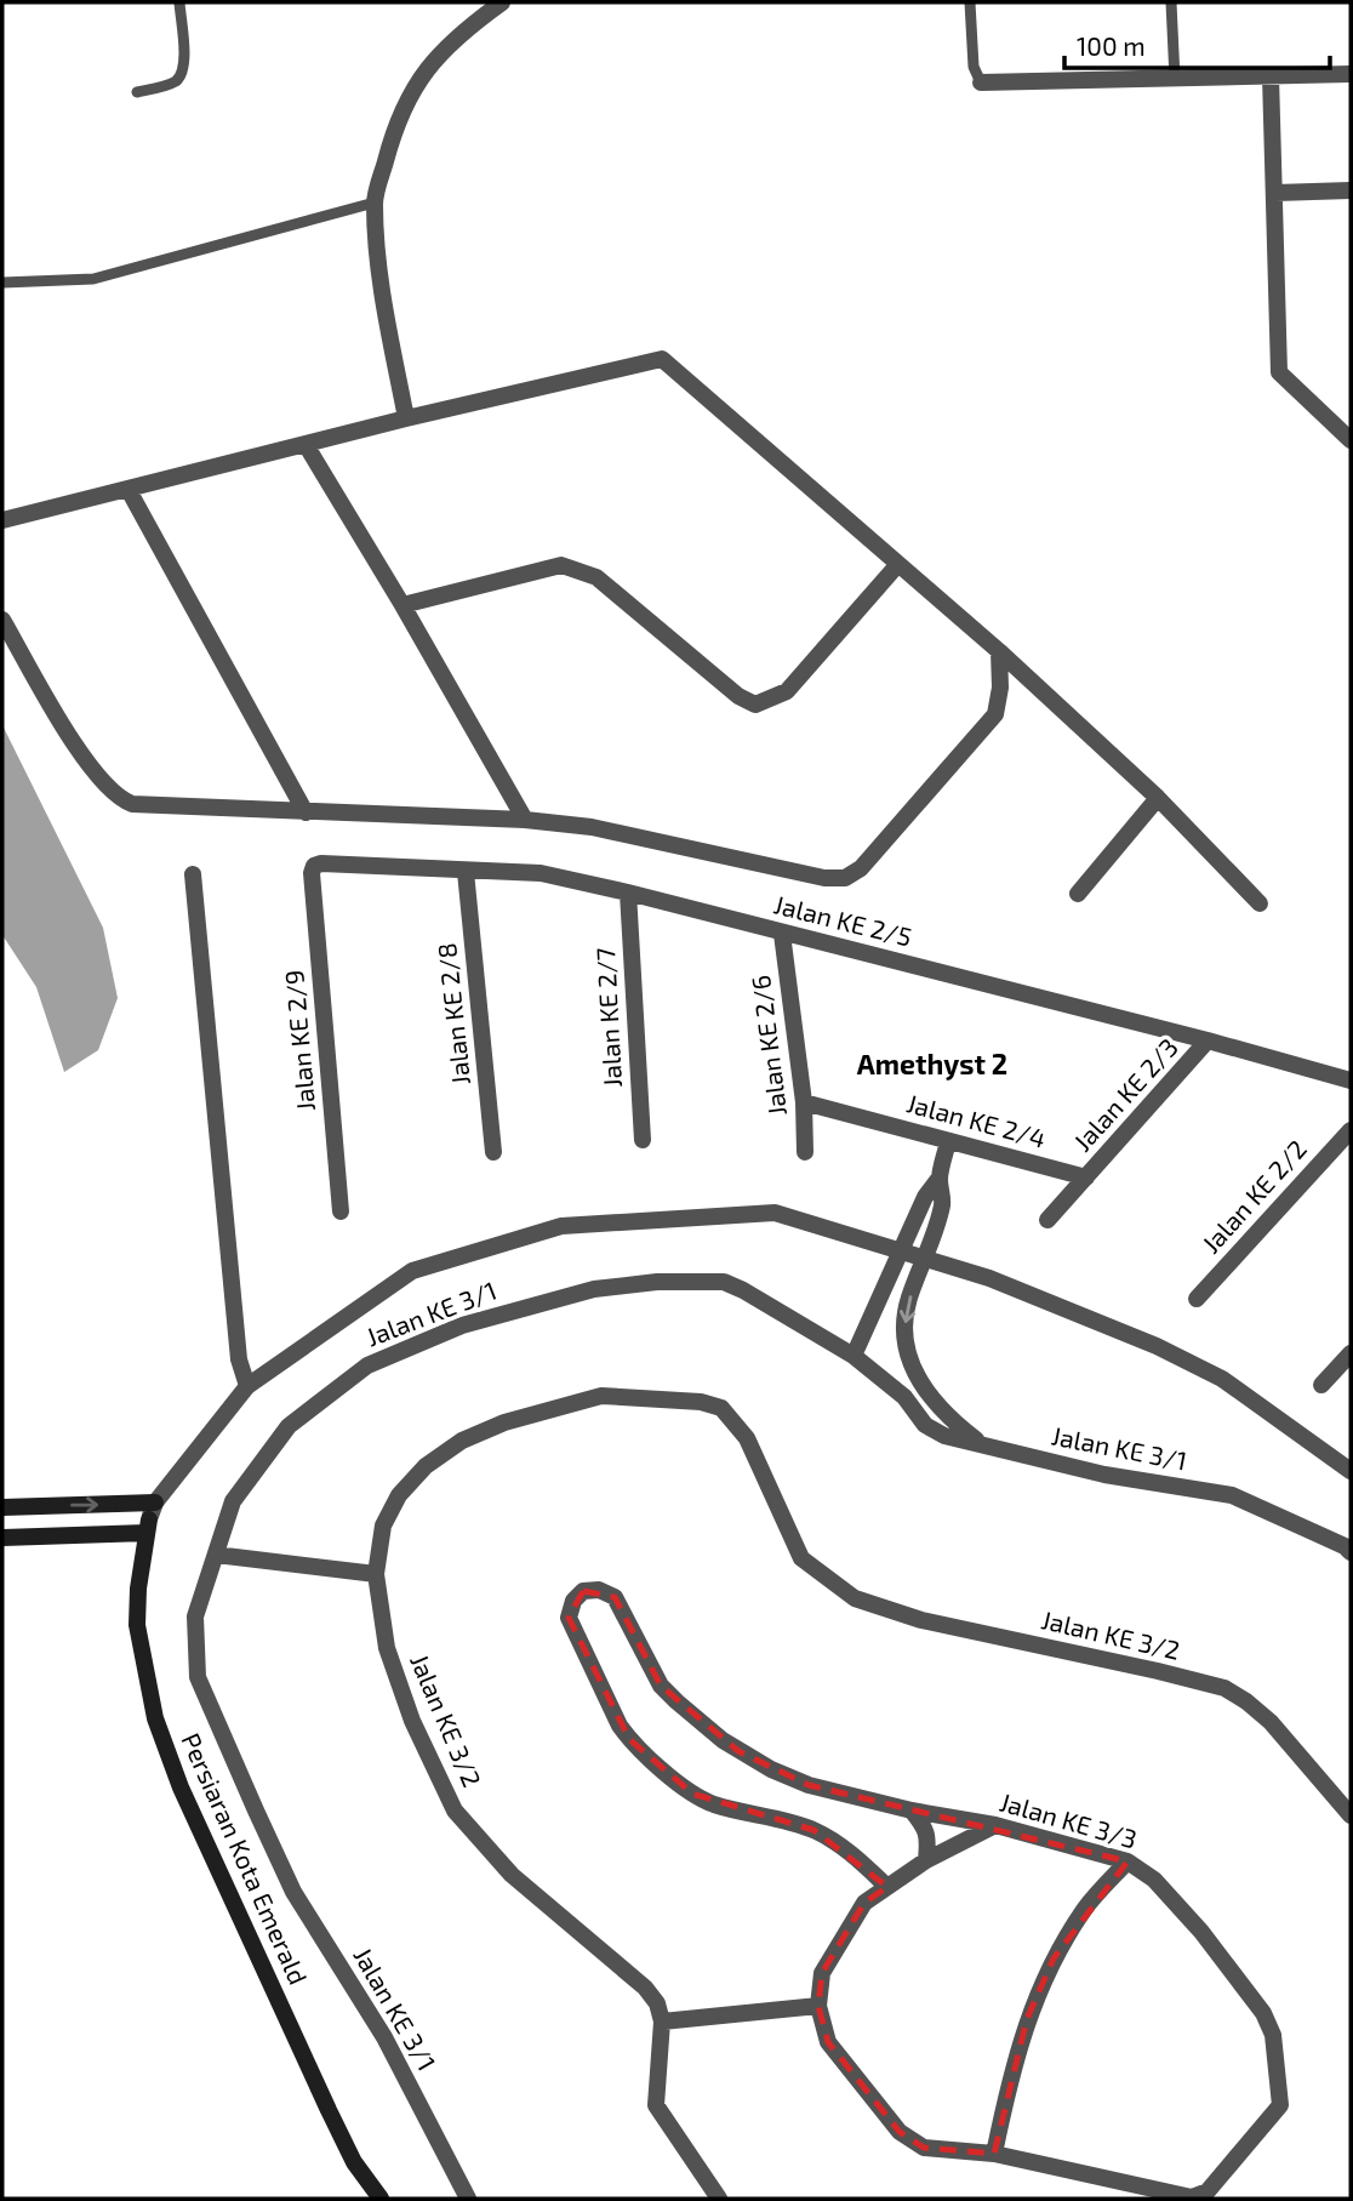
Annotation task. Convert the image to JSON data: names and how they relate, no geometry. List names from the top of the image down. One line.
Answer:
{"streets":{"main road":["Persiaran Kota Emerald"],"street":["Jalan KE 2/5","Jalan KE 2/8","Jalan KE 2/7","Jalan KE 2/9","Jalan KE 2/6","Jalan KE 2/3","Jalan KE 2/4","Jalan KE 2/2","Jalan KE 3/1","Jalan KE 3/2","Jalan KE 3/3"]},"crossings":[["Jalan KE 2/5","Jalan KE 2/8"],["Jalan KE 2/5","Jalan KE 2/7"],["Jalan KE 2/5","Jalan KE 2/9"],["Jalan KE 2/5","Jalan KE 2/6"],["Jalan KE 2/5","Jalan KE 2/3"],["Jalan KE 2/6","Jalan KE 2/4"],["Jalan KE 2/3","Jalan KE 2/4"]],"districts":["Amethyst 2"],"scale_bar":"100 m"}
